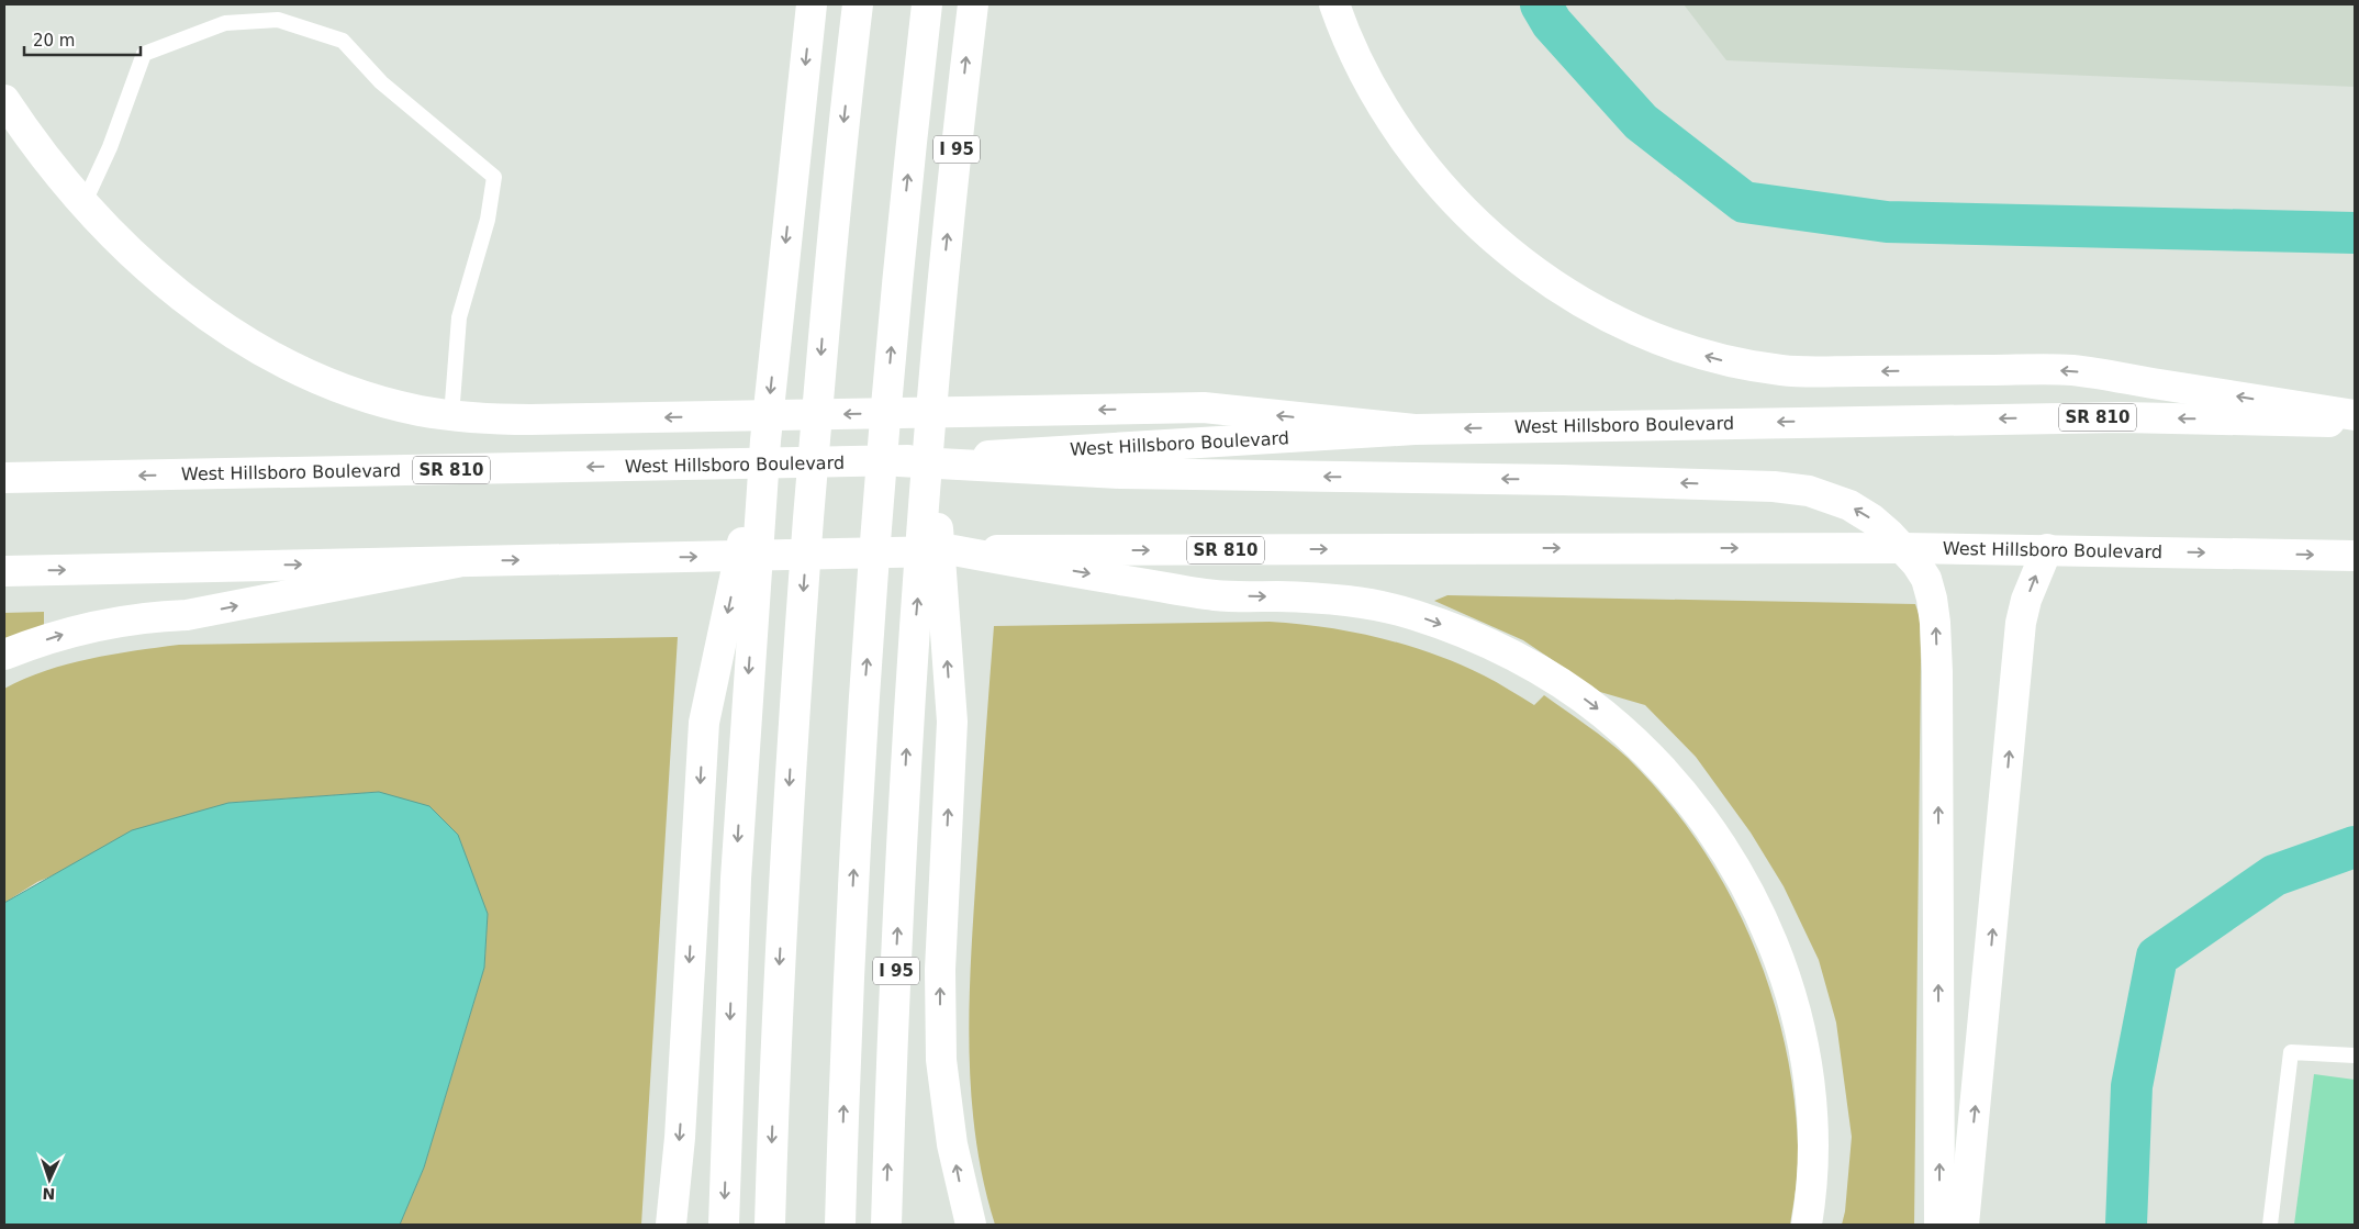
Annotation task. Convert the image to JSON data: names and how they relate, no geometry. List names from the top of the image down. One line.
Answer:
{"streets":{"main road":["I 95","SR 810","West Hillsboro Boulevard"]},"scale_bar":"20 m","north":"bottom"}
